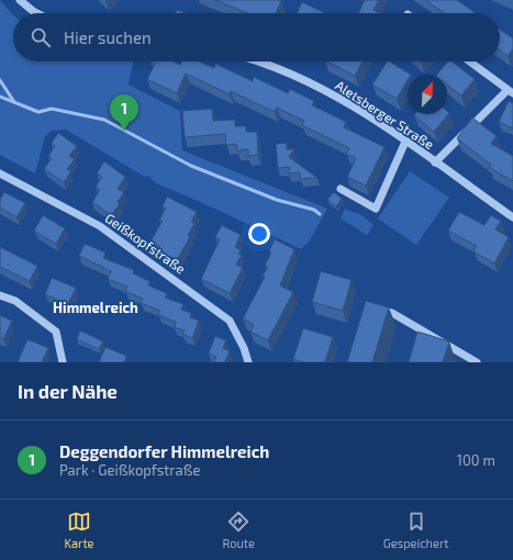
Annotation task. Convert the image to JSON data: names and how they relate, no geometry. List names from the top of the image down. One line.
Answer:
{"streets":{"street":["Aletsberger Straße","Geißkopfstraße"]},"districts":["Himmelreich"],"north":"top right","page":{"search":"Hier suchen","pins":"1","heading":"In der Nähe","list":[{"mark":"1","name":"Deggendorfer Himmelreich","note":"Park · Geißkopfstraße","value":"100 m"}],"nav":["Karte","Route","Gespeichert"]}}
